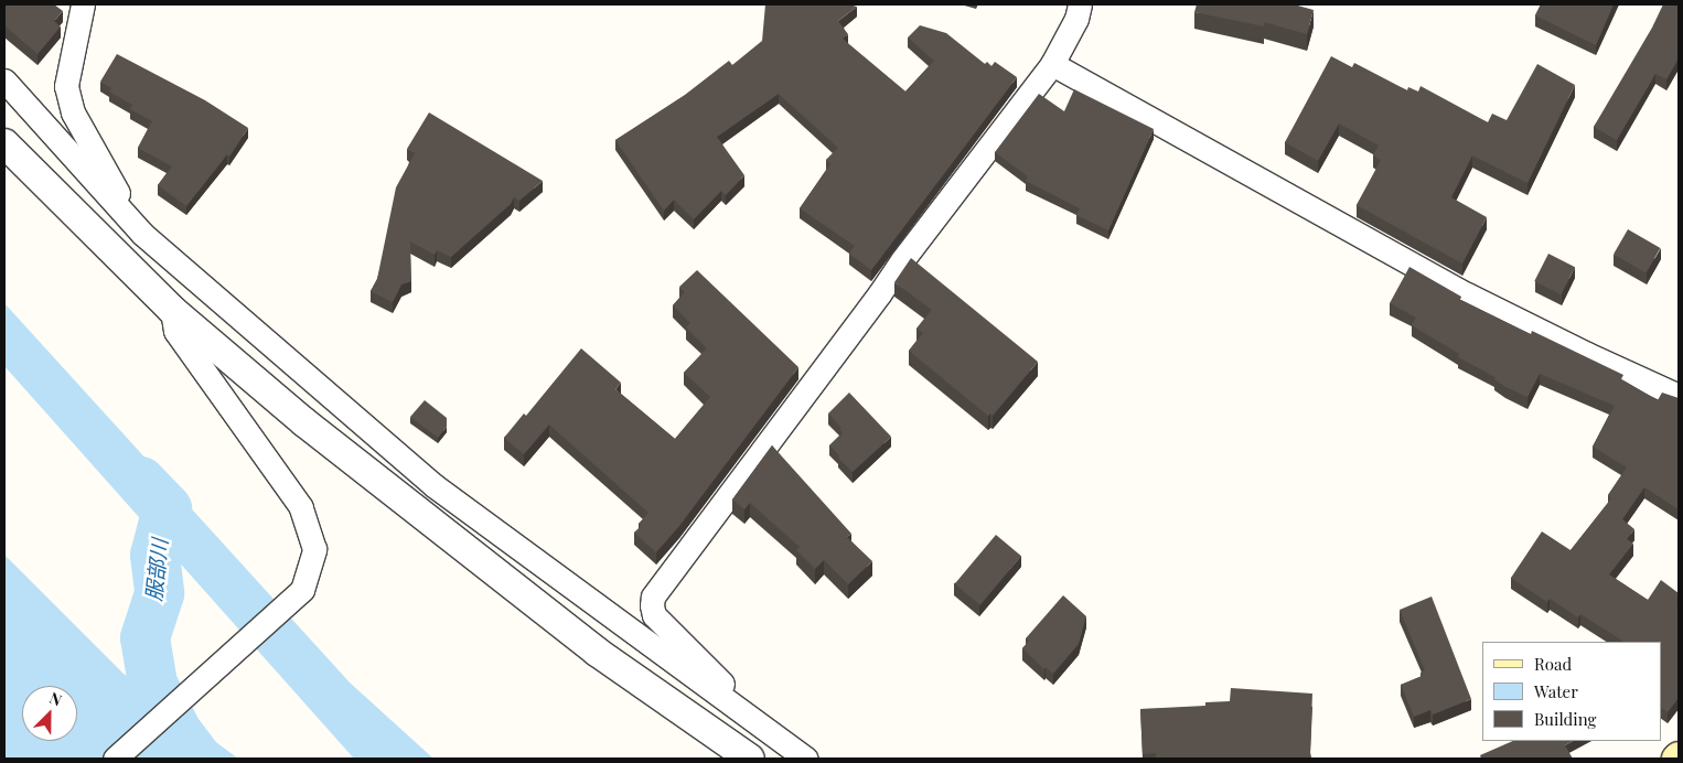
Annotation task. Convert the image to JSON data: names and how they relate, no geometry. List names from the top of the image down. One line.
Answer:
{"water":["服部川"],"legend":["Road","Water","Building"],"north":"top right"}
